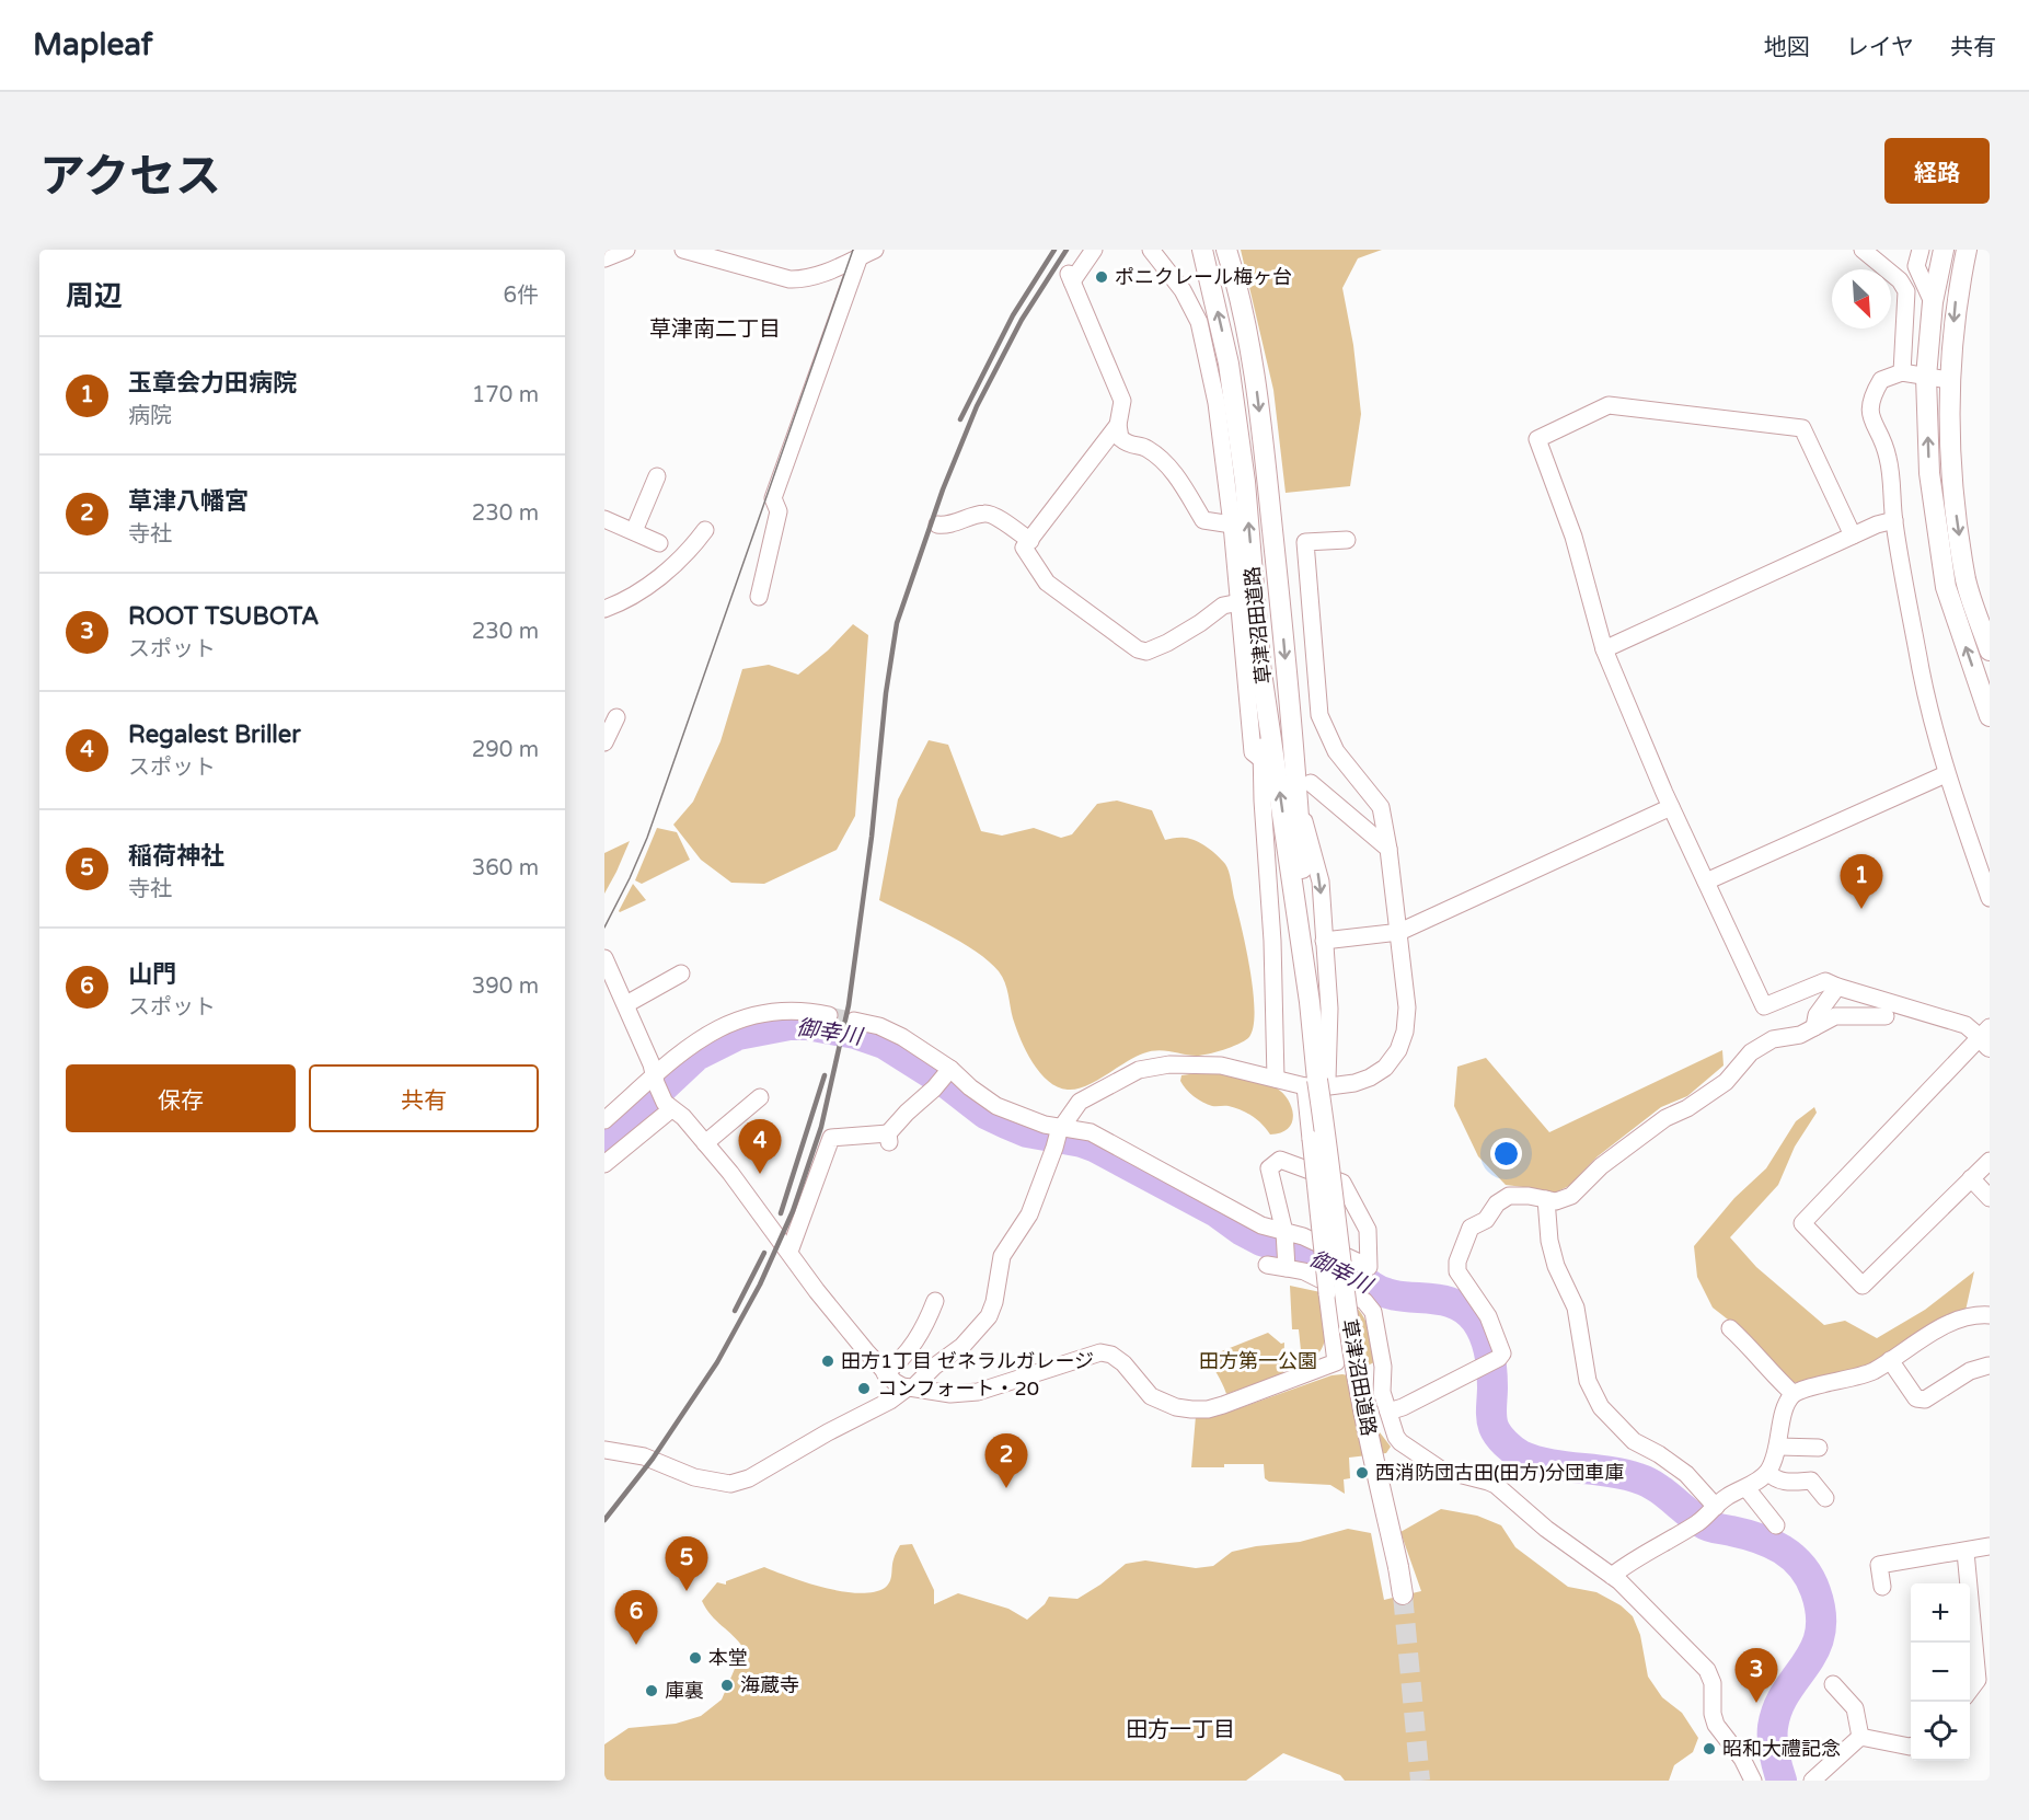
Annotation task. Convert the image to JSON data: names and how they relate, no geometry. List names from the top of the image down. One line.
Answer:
{"streets":{"street":["草津沼田道路"]},"districts":["草津南二丁目","田方一丁目"],"water":["御幸川"],"parks":["田方第一公園"],"places":["ポニクレール梅ヶ台","田方1丁目 ゼネラルガレージ","コンフォート・20","西消防団古田(田方)分団車庫","本堂","海蔵寺","庫裏","昭和大禮記念"],"north":"bottom right","page":{"header":"Mapleaf","nav":["地図","レイヤ","共有"],"title":"アクセス","buttons":["経路",["保存","共有"]],"heading":["周辺","6件"],"list":[{"mark":"1","name":"玉章会力田病院","note":"病院","value":"170 m"},{"mark":"2","name":"草津八幡宮","note":"寺社","value":"230 m"},{"mark":"3","name":"ROOT TSUBOTA","note":"スポット","value":"230 m"},{"mark":"4","name":"Regalest Briller","note":"スポット","value":"290 m"},{"mark":"5","name":"稲荷神社","note":"寺社","value":"360 m"},{"mark":"6","name":"山門","note":"スポット","value":"390 m"}],"pins":["1","4","2","5","6","3"],"map_buttons":["+","−"]}}
